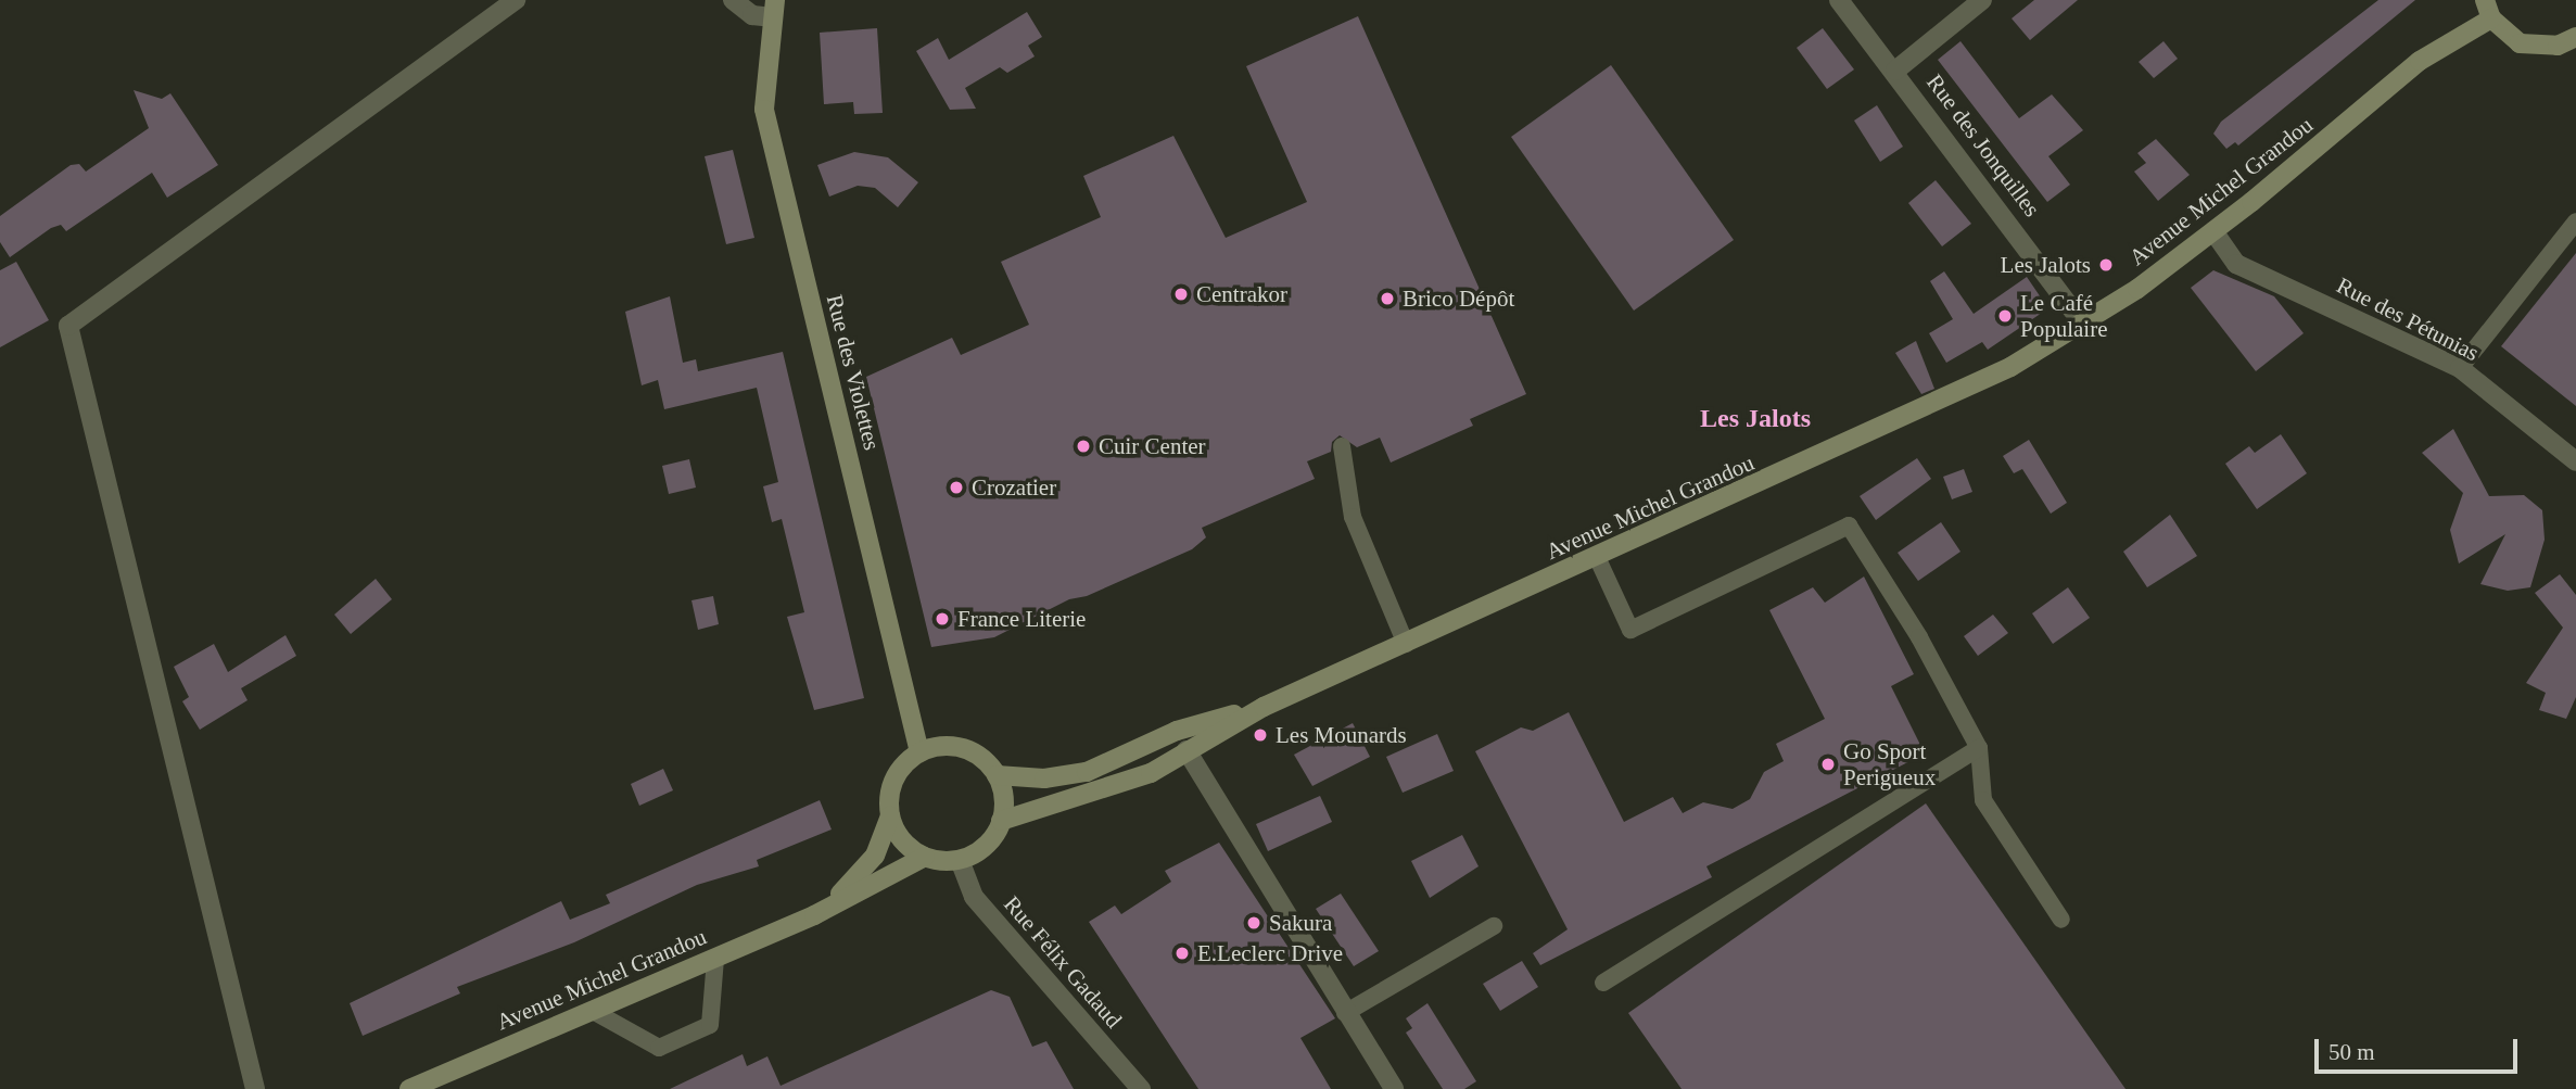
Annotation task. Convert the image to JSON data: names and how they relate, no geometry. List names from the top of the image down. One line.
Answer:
{"streets":{"main road":["Avenue Michel Grandou","Rue des Violettes"],"street":["Rue des Jonquilles","Rue des Pétunias","Rue Félix Gadaud"]},"crossings":[["Rue des Jonquilles","Avenue Michel Grandou"],["Avenue Michel Grandou","Rue des Pétunias"],["Avenue Michel Grandou","Rue des Violettes"],["Avenue Michel Grandou","Rue Félix Gadaud"],["Rue des Violettes","Rue Félix Gadaud"]],"districts":["Les Jalots"],"places":["Les Jalots","Centrakor","Brico Dépôt","Le Café Populaire","Cuir Center","Crozatier","France Literie","Les Mounards","Go Sport Perigueux","Sakura","E.Leclerc Drive"],"scale_bar":"50 m"}
